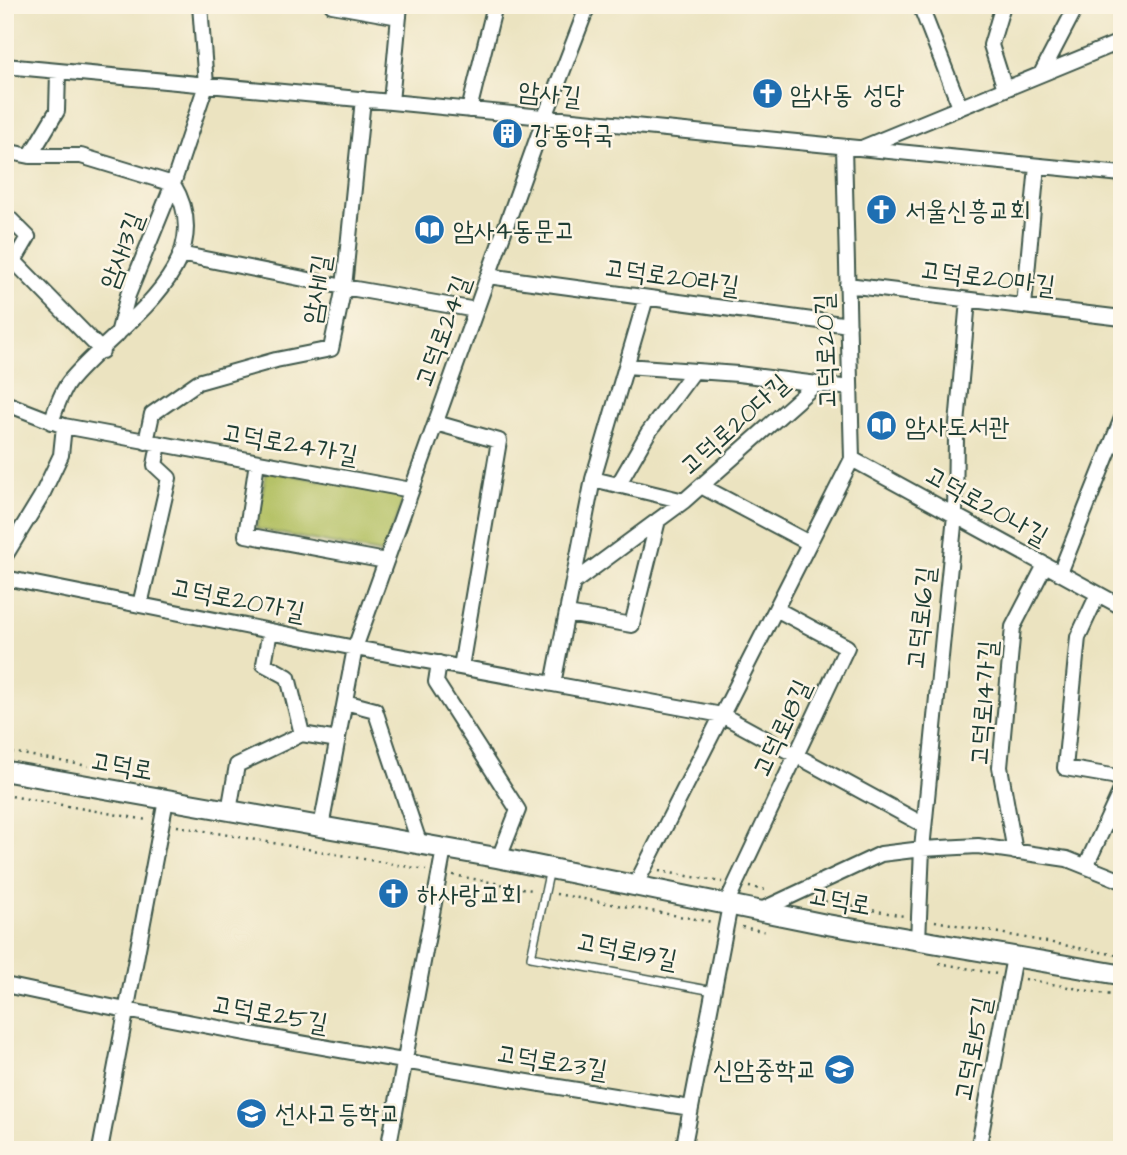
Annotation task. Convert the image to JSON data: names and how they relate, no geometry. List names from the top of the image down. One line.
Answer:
{"streets":{"main road":["고덕로"],"street":["암사길","암사13길","고덕로20라길","고덕로20마길","암사11길","고덕로24길","고덕로20길","고덕로20다길","고덕로24가길","고덕로20나길","고덕로20가길","고덕로16길","고덕로14가길","고덕로18길","고덕로25길","고덕로15길","고덕로23길"],"lane":["고덕로19길"]},"crossings":[["암사길","암사13길"],["암사길","암사11길"],["암사길","고덕로24길"],["암사길","고덕로20길"],["암사13길","고덕로24가길"],["고덕로20라길","고덕로24길"],["고덕로20라길","고덕로20길"],["고덕로20마길","고덕로20길"],["고덕로20마길","고덕로16길"],["암사11길","고덕로24가길"],["고덕로24길","고덕로24가길"],["고덕로24길","고덕로20가길"],["고덕로24길","고덕로"],["고덕로20길","고덕로20다길"],["고덕로20길","고덕로20나길"],["고덕로20길","고덕로20가길"],["고덕로20길","고덕로18길"],["고덕로20길","고덕로"],["고덕로20나길","고덕로16길"],["고덕로20나길","고덕로14가길"],["고덕로16길","고덕로"],["고덕로18길","고덕로"],["고덕로","고덕로15길"],["고덕로25길","고덕로23길"]],"places":{"church":["암사동 성당","서울신흥교회","하사랑교회"],"building":["강동약국"],"library":["암사4동문고","암사도서관"],"school or university":["신암중학교","선사고등학교"]}}
